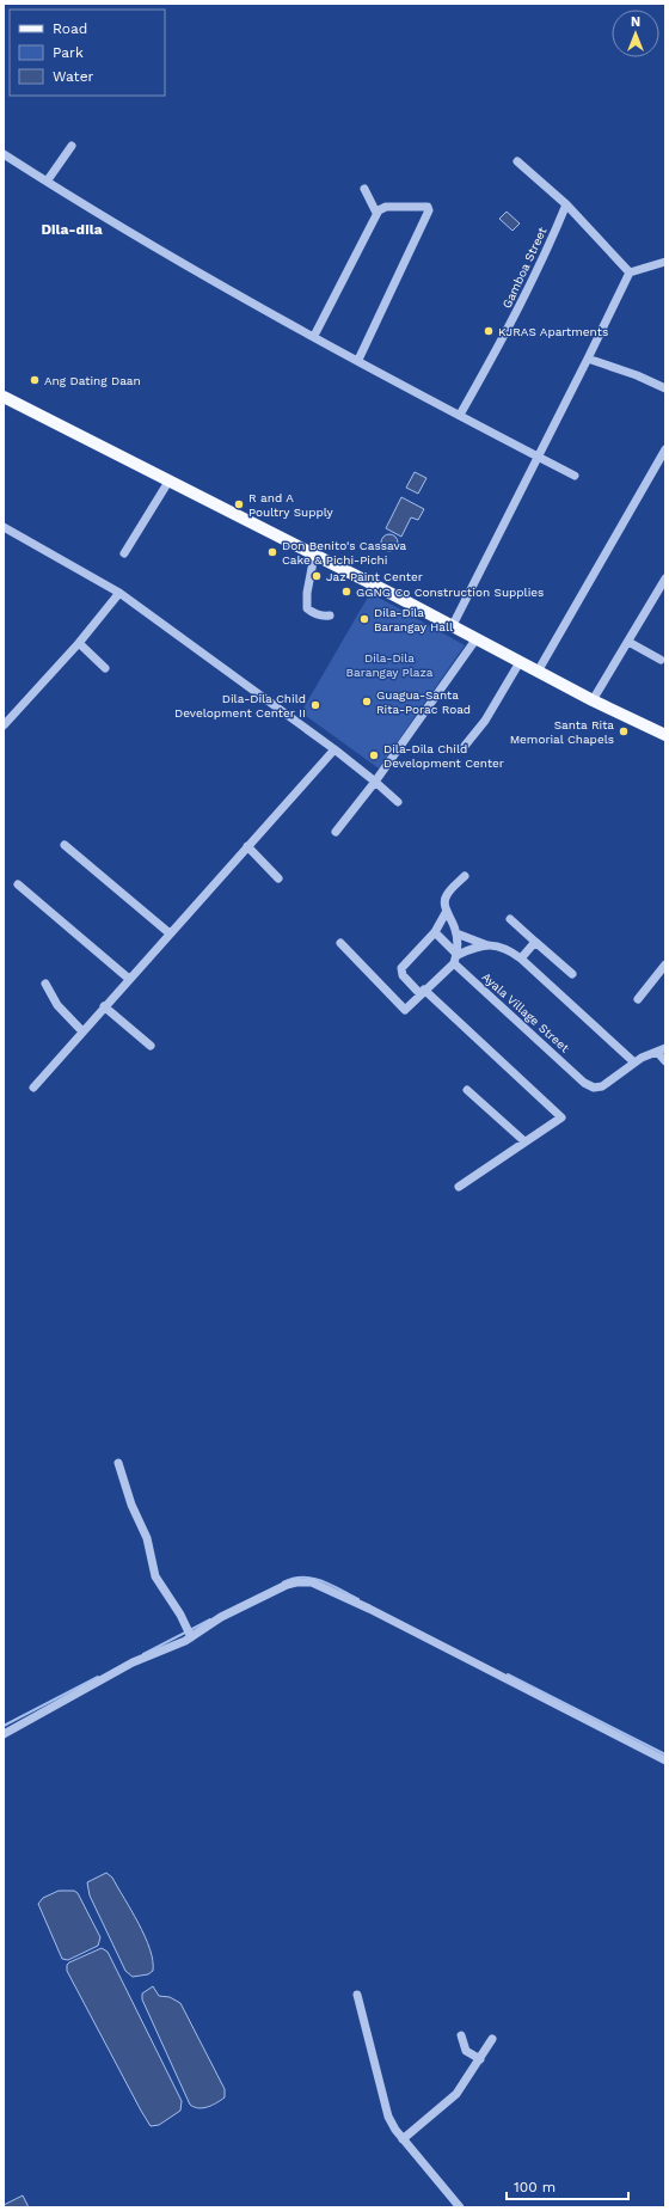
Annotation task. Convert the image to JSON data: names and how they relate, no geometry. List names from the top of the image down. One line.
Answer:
{"streets":{"street":["Gamboa Street","Ayala Village Street"]},"districts":["Dila-dila"],"parks":["Dila-Dila Barangay Plaza"],"places":["KJRAS Apartments","Ang Dating Daan","R and A Poultry Supply","Don Benito's Cassava Cake & Pichi-Pichi","Jaz Paint Center","GGNG Co Construction Supplies","Dila-Dila Barangay Hall","Guagua-Santa Rita-Porac Road","Dila-Dila Child Development Center II","Santa Rita Memorial Chapels","Dila-Dila Child Development Center"],"legend":["Road","Park","Water"],"scale_bar":"100 m","north":"top"}
